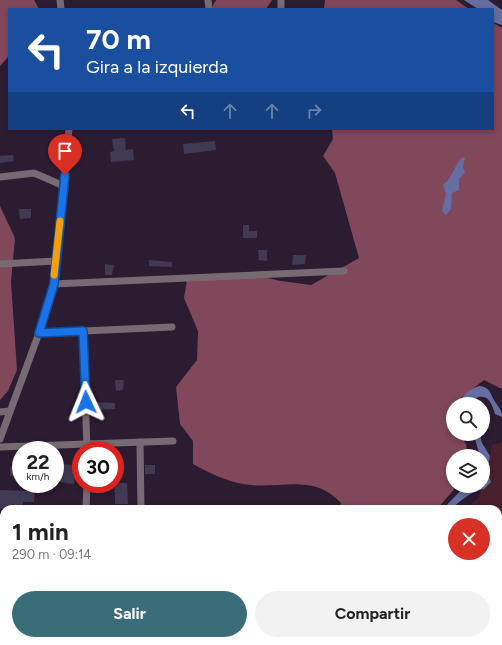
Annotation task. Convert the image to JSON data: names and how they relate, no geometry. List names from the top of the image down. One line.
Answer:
{"page":{"turn":["70 m","Gira a la izquierda"],"speed":"22 km/h","limit":"30","heading":["1 min","290 m · 09:14"],"buttons":["Salir","Compartir"]}}
